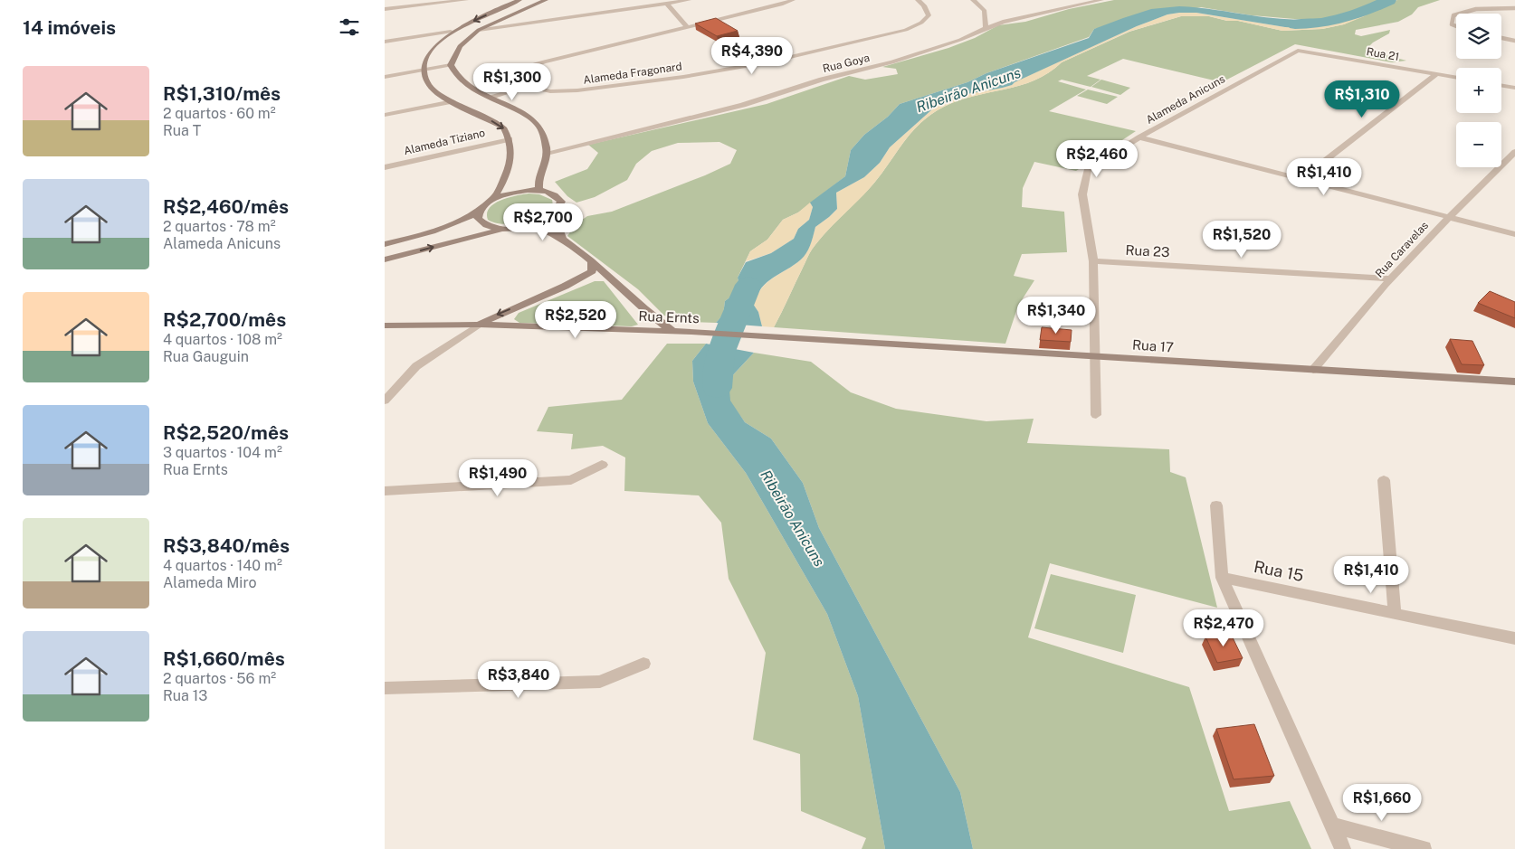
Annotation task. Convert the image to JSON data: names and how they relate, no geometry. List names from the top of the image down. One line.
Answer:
{"streets":{"street":["Rua 21","Rua Goya","Alameda Fragonard","Alameda Anicuns","Alameda Tiziano","Rua Caravelas","Rua 23","Rua Ernts","Rua 17","Rua 15"]},"crossings":[["Rua 21","Alameda Anicuns"],["Alameda Anicuns","Rua 23"],["Alameda Anicuns","Rua 17"],["Rua Caravelas","Rua 23"],["Rua Caravelas","Rua 17"],["Rua Ernts","Rua 17"]],"water":["Ribeirão Anicuns"],"page":{"heading":"14 imóveis","map_buttons":["+","−"],"price":["R$4,390","R$1,300","R$1,310","R$2,460","R$1,410","R$2,700","R$1,520","R$1,340","R$2,520","R$1,490","R$1,410","R$2,470","R$3,840","R$1,660"],"list":[{"name":"R$1,310/mês","note":"2 quartos · 60 m² · Rua T"},{"name":"R$2,460/mês","note":"2 quartos · 78 m² · Alameda Anicuns"},{"name":"R$2,700/mês","note":"4 quartos · 108 m² · Rua Gauguin"},{"name":"R$2,520/mês","note":"3 quartos · 104 m² · Rua Ernts"},{"name":"R$3,840/mês","note":"4 quartos · 140 m² · Alameda Miro"},{"name":"R$1,660/mês","note":"2 quartos · 56 m² · Rua 13"}]}}
